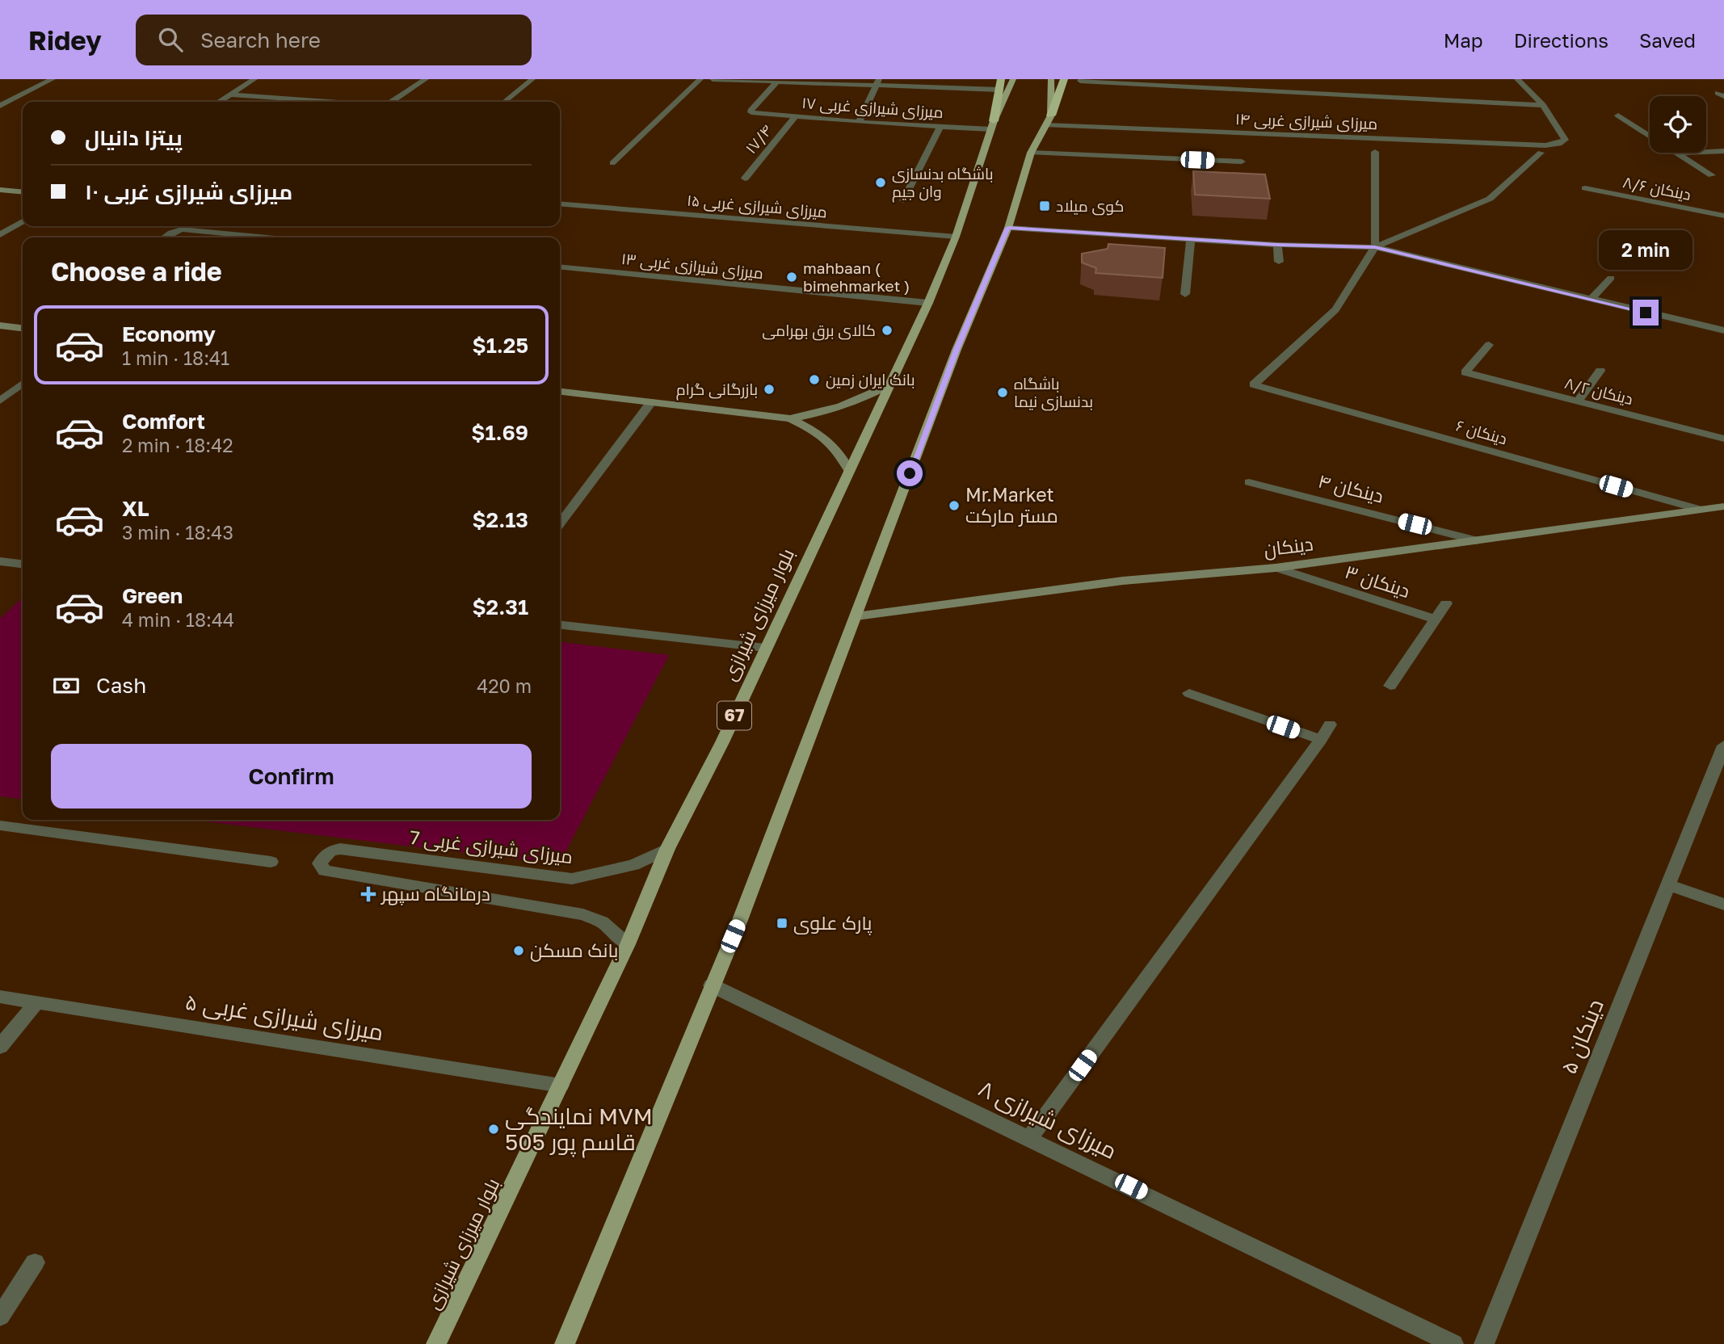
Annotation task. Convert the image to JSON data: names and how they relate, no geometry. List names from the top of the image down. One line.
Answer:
{"streets":{"main road":["دینکان","بلوار میرزای شیرازی","67"],"street":["۱۷ میرزای شیرازی غربی","۱۴ میرزای شیرازی غربی","۱۷/۴","۸/۶ دینکان","۱۵ میرزای شیرازی غربی","۱۳ میرزای شیرازی غربی","دینکان ۸/۲","دینکان ۶","دینکان ۴","۳ دینکان","میرزای شیرازی غربی 7","۵ میرزای شیرازی غربی","۵ دینکان","۸ میرزای شیرازی"]},"crossings":[["۱۷ میرزای شیرازی غربی","۱۷/۴"],["۱۷ میرزای شیرازی غربی","بلوار میرزای شیرازی"],["۱۵ میرزای شیرازی غربی","بلوار میرزای شیرازی"],["۱۳ میرزای شیرازی غربی","بلوار میرزای شیرازی"],["دینکان ۶","دینکان"],["دینکان ۴","دینکان"],["دینکان","۳ دینکان"],["بلوار میرزای شیرازی","میرزای شیرازی غربی 7"],["بلوار میرزای شیرازی","۵ میرزای شیرازی غربی"]],"places":{"other":["باشگاه بدنسازی وان جیم","mahbaan ( bimehmarket )","کالای برق بهرامی","بانک ایران زمین","بازرگانی گرام","باشگاه بدنسازی نیما","Mr.Market مستر مارکت","بانک مسکن","نمایندگی MVM 505 قاسم پور"],"transit":["کوی میلاد","پارک علوی"],"health":["درمانگاه سپهر"]},"page":{"header":"Ridey","search":"Search here","nav":["Map","Directions","Saved"],"banner":["پیتزا دانیال","۱۰ میرزای شیرازی غربی"],"bubble":"2 min","heading":"Choose a ride","list":[{"name":"Economy","note":"1 min · 18:41","value":"$1.25"},{"name":"Comfort","note":"2 min · 18:42","value":"$1.69"},{"name":"XL","note":"3 min · 18:43","value":"$2.13"},{"name":"Green","note":"4 min · 18:44","value":"$2.31"}],"pay":["Cash","420 m"],"buttons":"Confirm"}}
